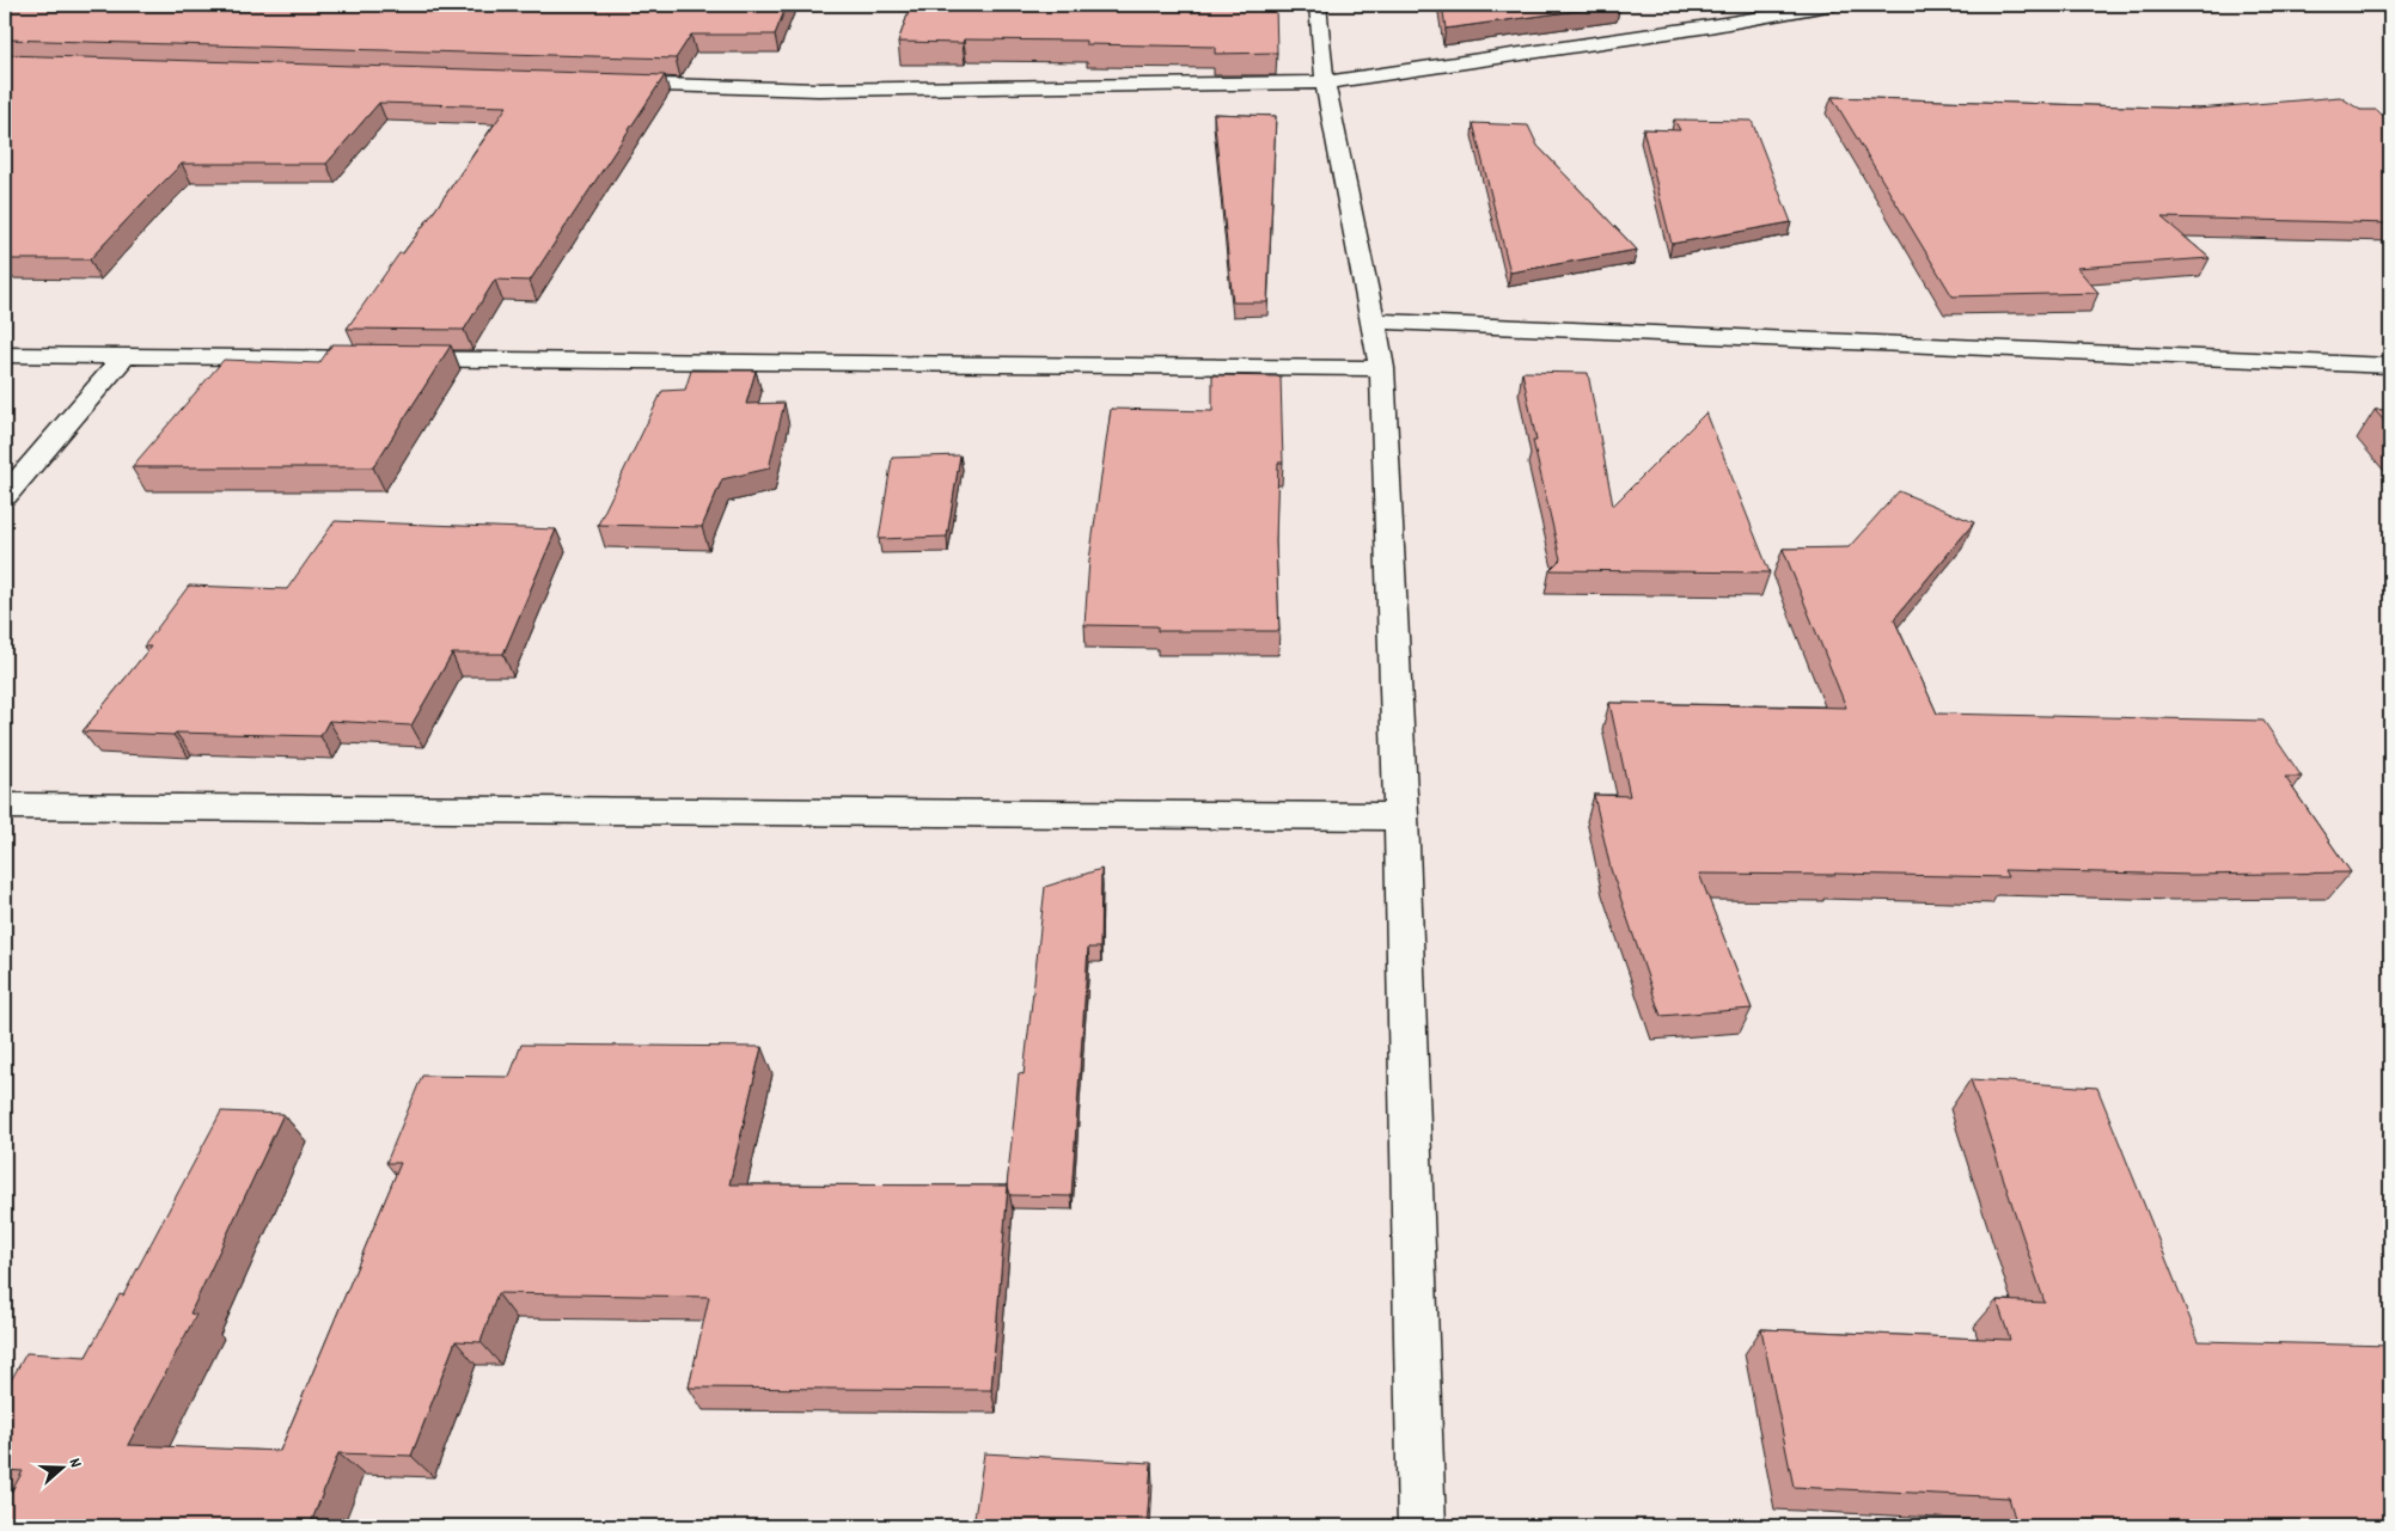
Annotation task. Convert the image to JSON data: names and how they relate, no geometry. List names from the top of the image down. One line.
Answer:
{"north":"right"}
